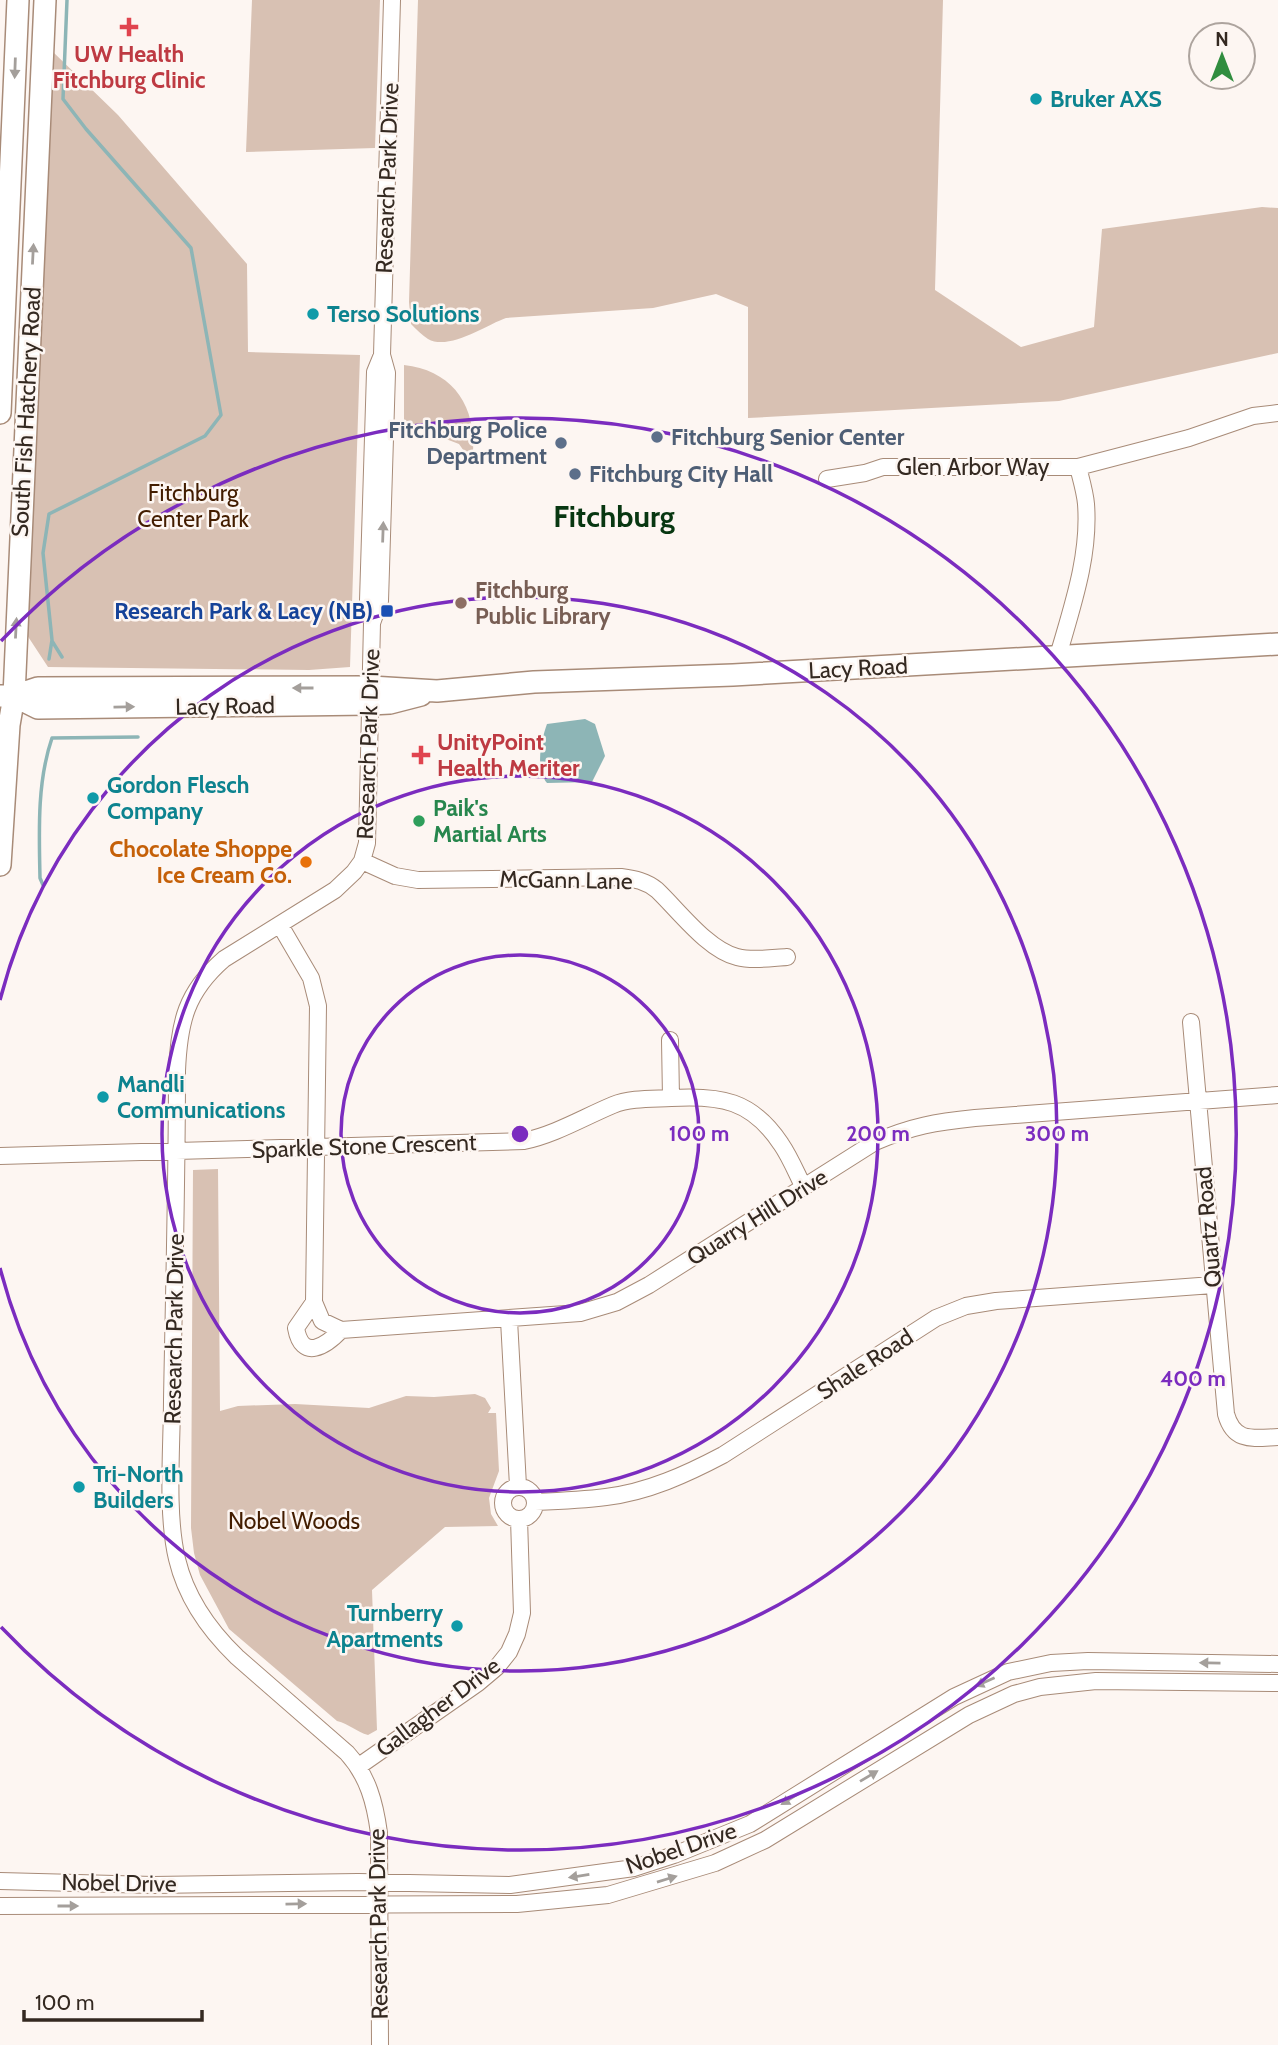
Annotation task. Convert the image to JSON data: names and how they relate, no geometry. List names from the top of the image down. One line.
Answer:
{"streets":{"main road":["South Fish Hatchery Road","Lacy Road"],"street":["Research Park Drive","Glen Arbor Way","McGann Lane","Sparkle Stone Crescent","Quarry Hill Drive","Quartz Road","Shale Road","Gallagher Drive","Nobel Drive"]},"crossings":[["Research Park Drive","Lacy Road"],["Research Park Drive","McGann Lane"],["Research Park Drive","Sparkle Stone Crescent"],["Research Park Drive","Gallagher Drive"],["Research Park Drive","Nobel Drive"],["South Fish Hatchery Road","Lacy Road"],["Glen Arbor Way","Lacy Road"],["Sparkle Stone Crescent","Quarry Hill Drive"],["Quarry Hill Drive","Quartz Road"],["Quartz Road","Shale Road"],["Shale Road","Gallagher Drive"]],"districts":["Fitchburg"],"parks":["Fitchburg Center Park","Nobel Woods"],"places":{"health":["UW Health Fitchburg Clinic","UnityPoint Health Meriter"],"other":["Bruker AXS","Terso Solutions","Fitchburg Senior Center","Fitchburg Police Department","Fitchburg City Hall","Fitchburg Public Library","Gordon Flesch Company","Paik's Martial Arts","Chocolate Shoppe Ice Cream Co.","Mandli Communications","Tri-North Builders","Turnberry Apartments"],"transit":["Research Park & Lacy (NB)"]},"scale_bar":"100 m","north":"top","rings":["100 m","200 m","300 m","400 m"]}
